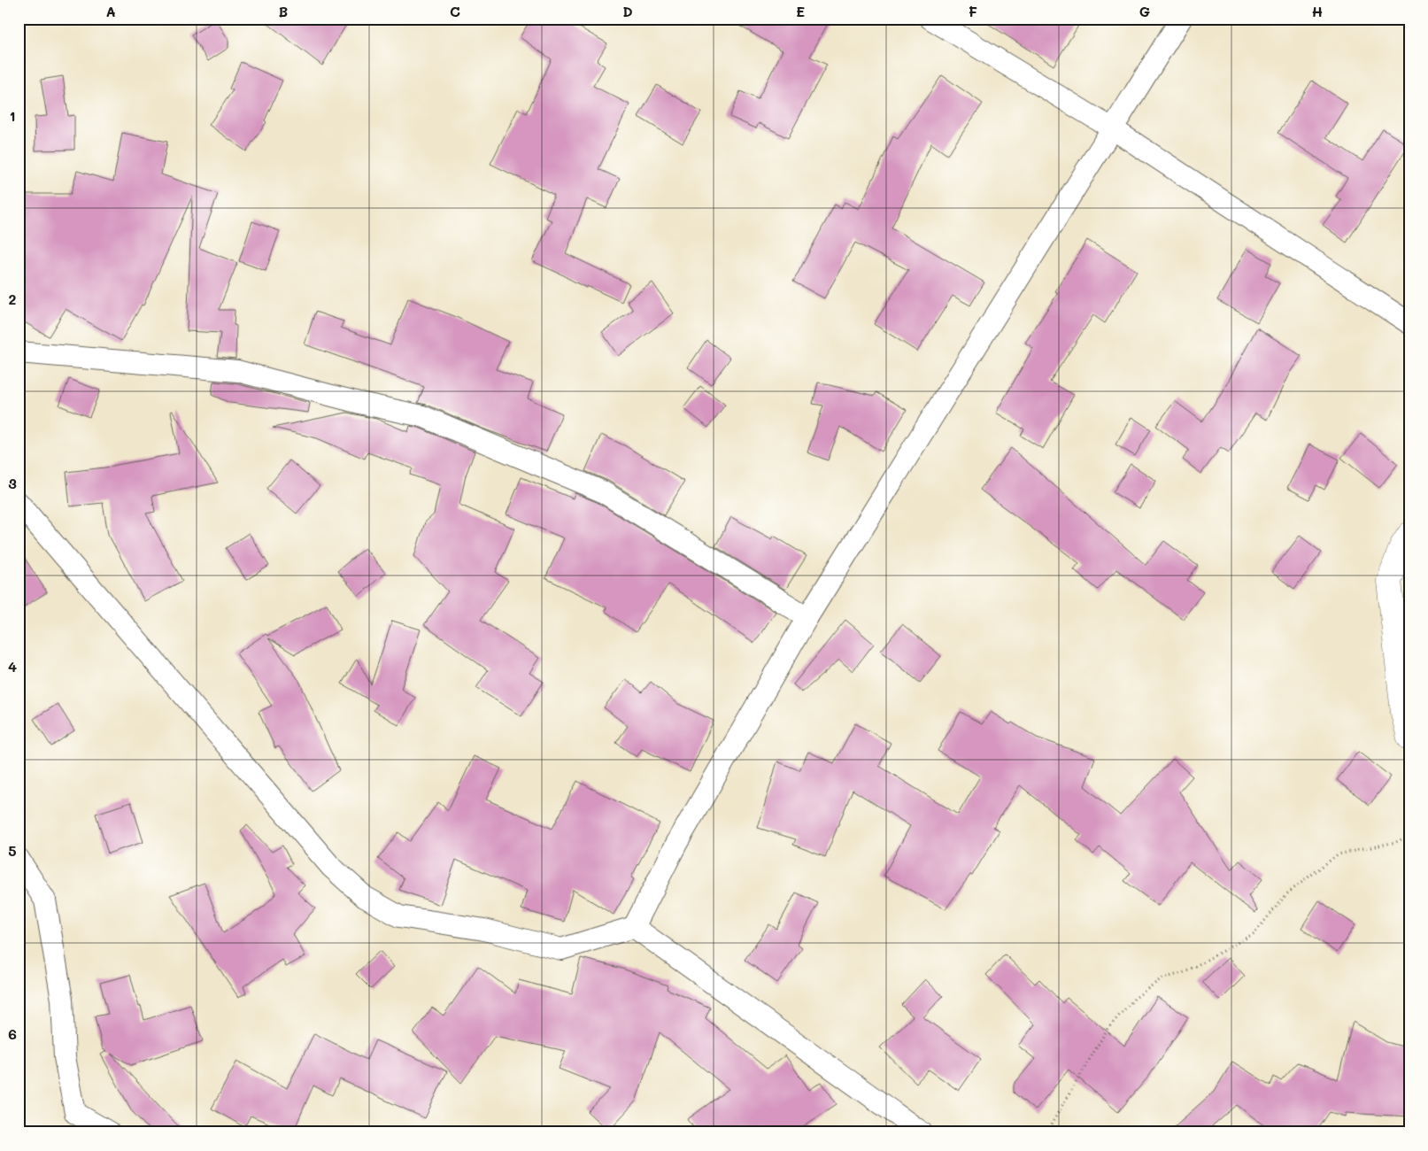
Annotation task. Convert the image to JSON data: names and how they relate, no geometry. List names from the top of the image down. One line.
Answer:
{"grid":{"columns":["A","B","C","D","E","F","G","H"],"rows":["1","2","3","4","5","6"]}}
